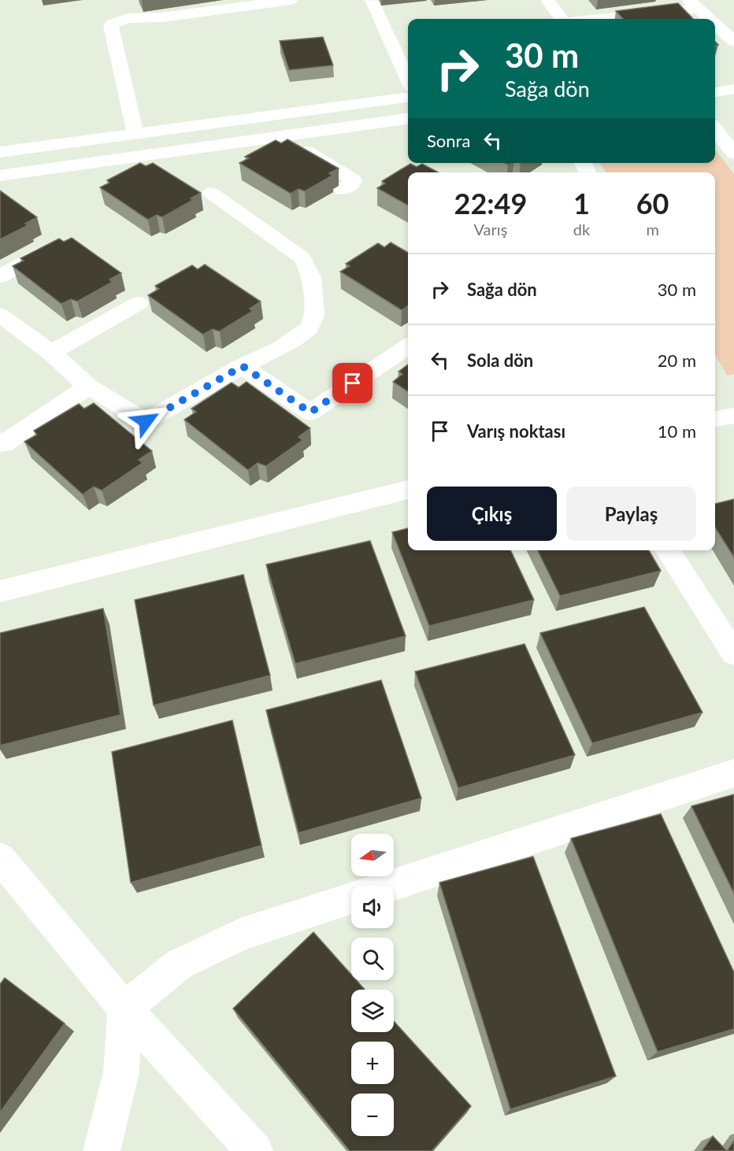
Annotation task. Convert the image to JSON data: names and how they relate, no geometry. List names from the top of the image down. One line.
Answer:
{"north":"left","page":{"turn":["30 m","Sağa dön"],"then":"Sonra","eta":["22:49","Varış","1","dk","60","m"],"list":[{"name":"Sağa dön","value":"30 m"},{"name":"Sola dön","value":"20 m"},{"name":"Varış noktası","value":"10 m"}],"buttons":["Çıkış","Paylaş"],"map_buttons":["+","−"]}}
